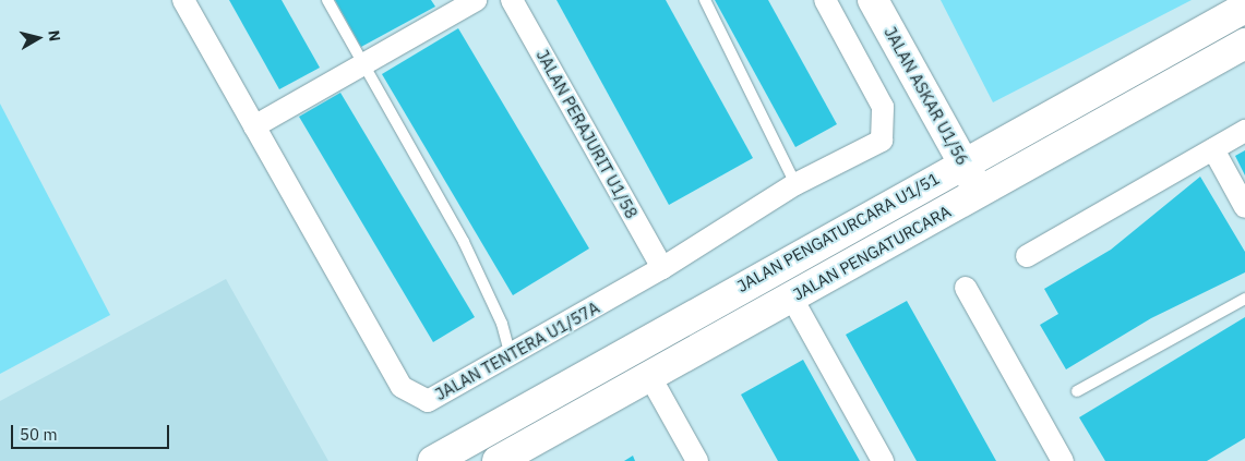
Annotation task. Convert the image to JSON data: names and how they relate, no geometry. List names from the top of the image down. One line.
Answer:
{"streets":{"street":["JALAN ASKAR U1/56","JALAN PERAJURIT U1/58","JALAN PENGATURCARA U1/51","JALAN PENGATURCARA","JALAN TENTERA U1/57A"]},"crossings":[["JALAN ASKAR U1/56","JALAN PENGATURCARA U1/51"],["JALAN ASKAR U1/56","JALAN PENGATURCARA"],["JALAN PERAJURIT U1/58","JALAN TENTERA U1/57A"]],"scale_bar":"50 m","north":"right"}
